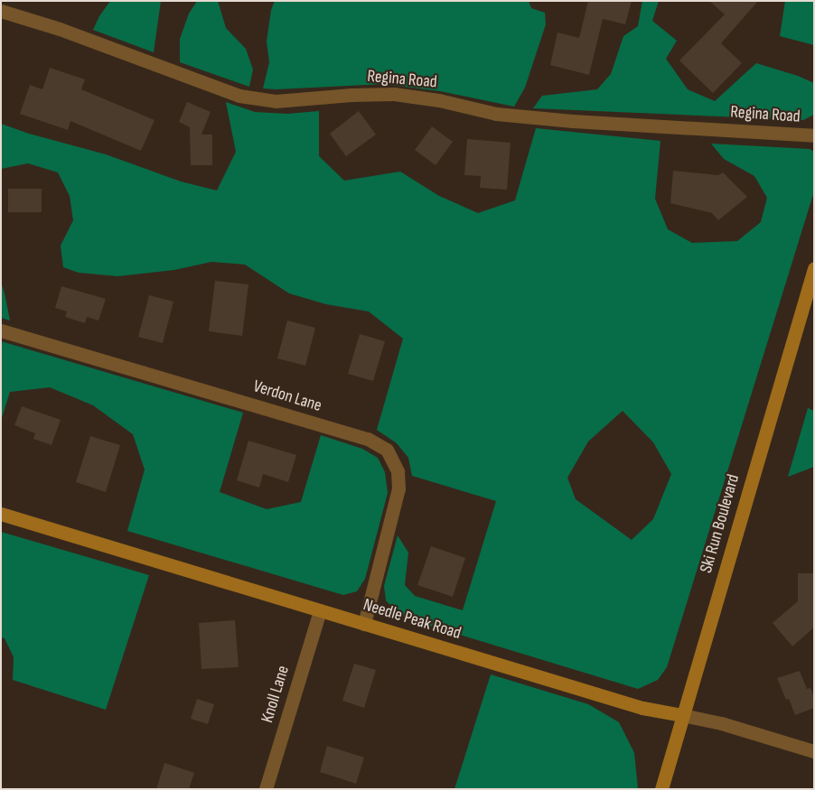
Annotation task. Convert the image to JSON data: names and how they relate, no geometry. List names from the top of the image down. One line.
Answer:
{"streets":{"street":["Regina Road","Verdon Lane","Ski Run Boulevard","Needle Peak Road","Knoll Lane"]},"crossings":[["Verdon Lane","Needle Peak Road"],["Ski Run Boulevard","Needle Peak Road"],["Needle Peak Road","Knoll Lane"]]}
